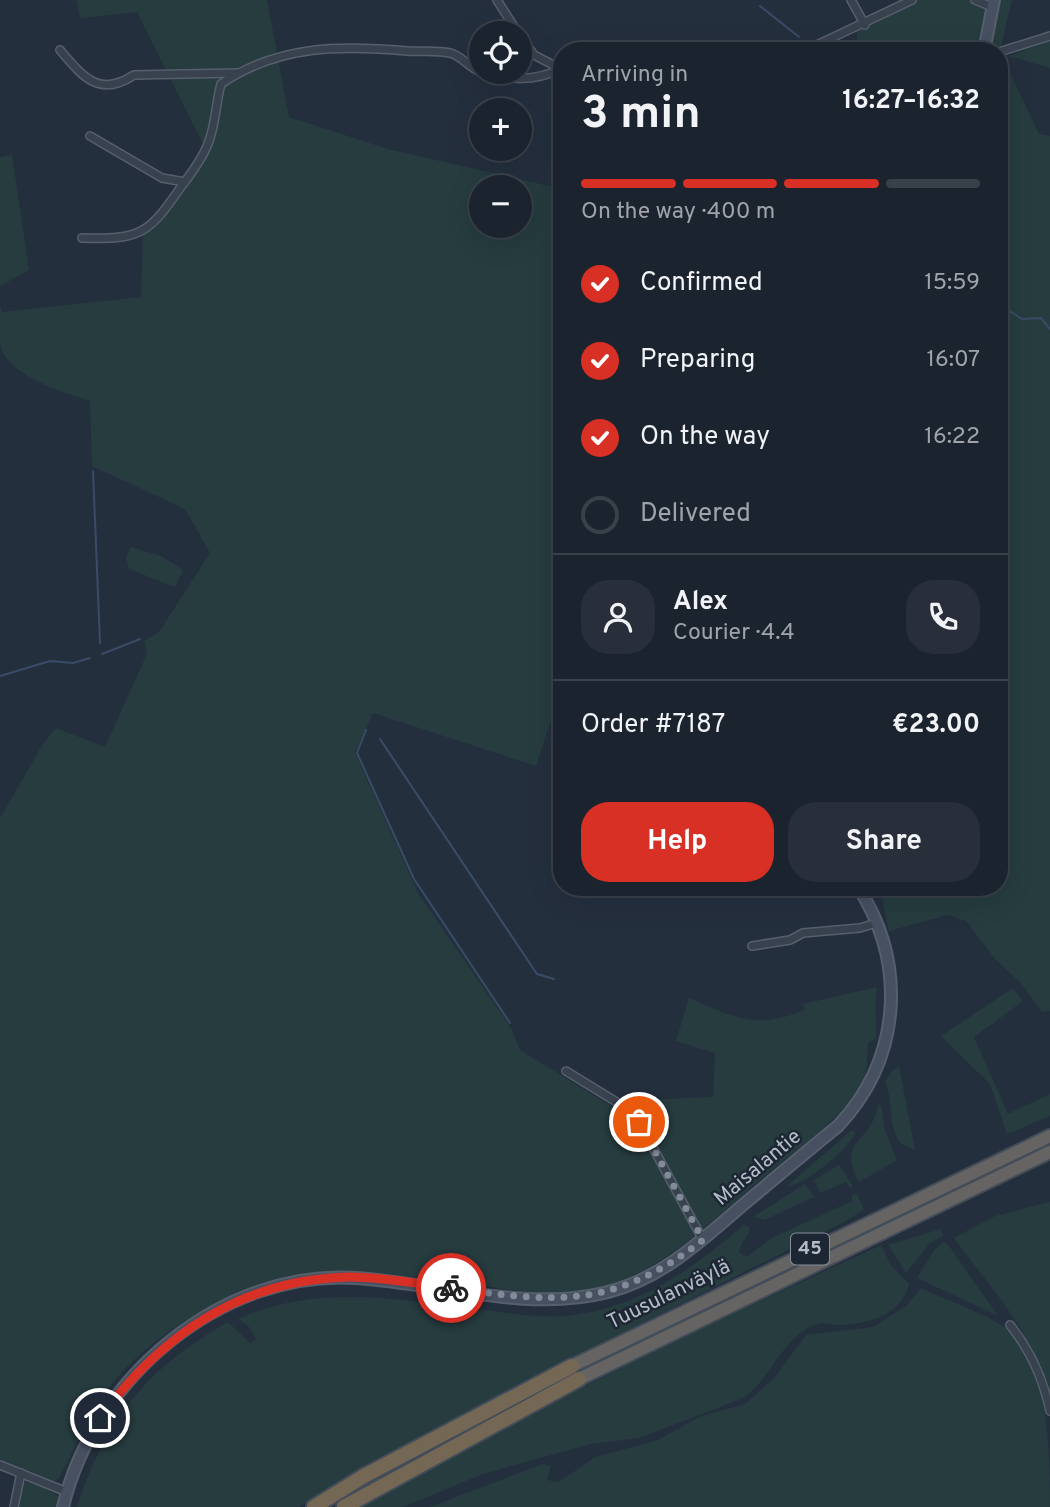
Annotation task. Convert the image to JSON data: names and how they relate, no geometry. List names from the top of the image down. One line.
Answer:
{"streets":{"highway":["45","Tuusulanväylä"],"main road":["Maisalantie"]},"page":{"map_buttons":["+","−"],"heading":["3 min","Arriving in","16:27–16:32"],"panel":["Alex","Courier · 4.4","Order #7187","€23.00"],"bar":"On the way · 400 m","list":[["Confirmed","15:59"],["Preparing","16:07"],["On the way","16:22"],"Delivered"],"buttons":["Help","Share"]}}
